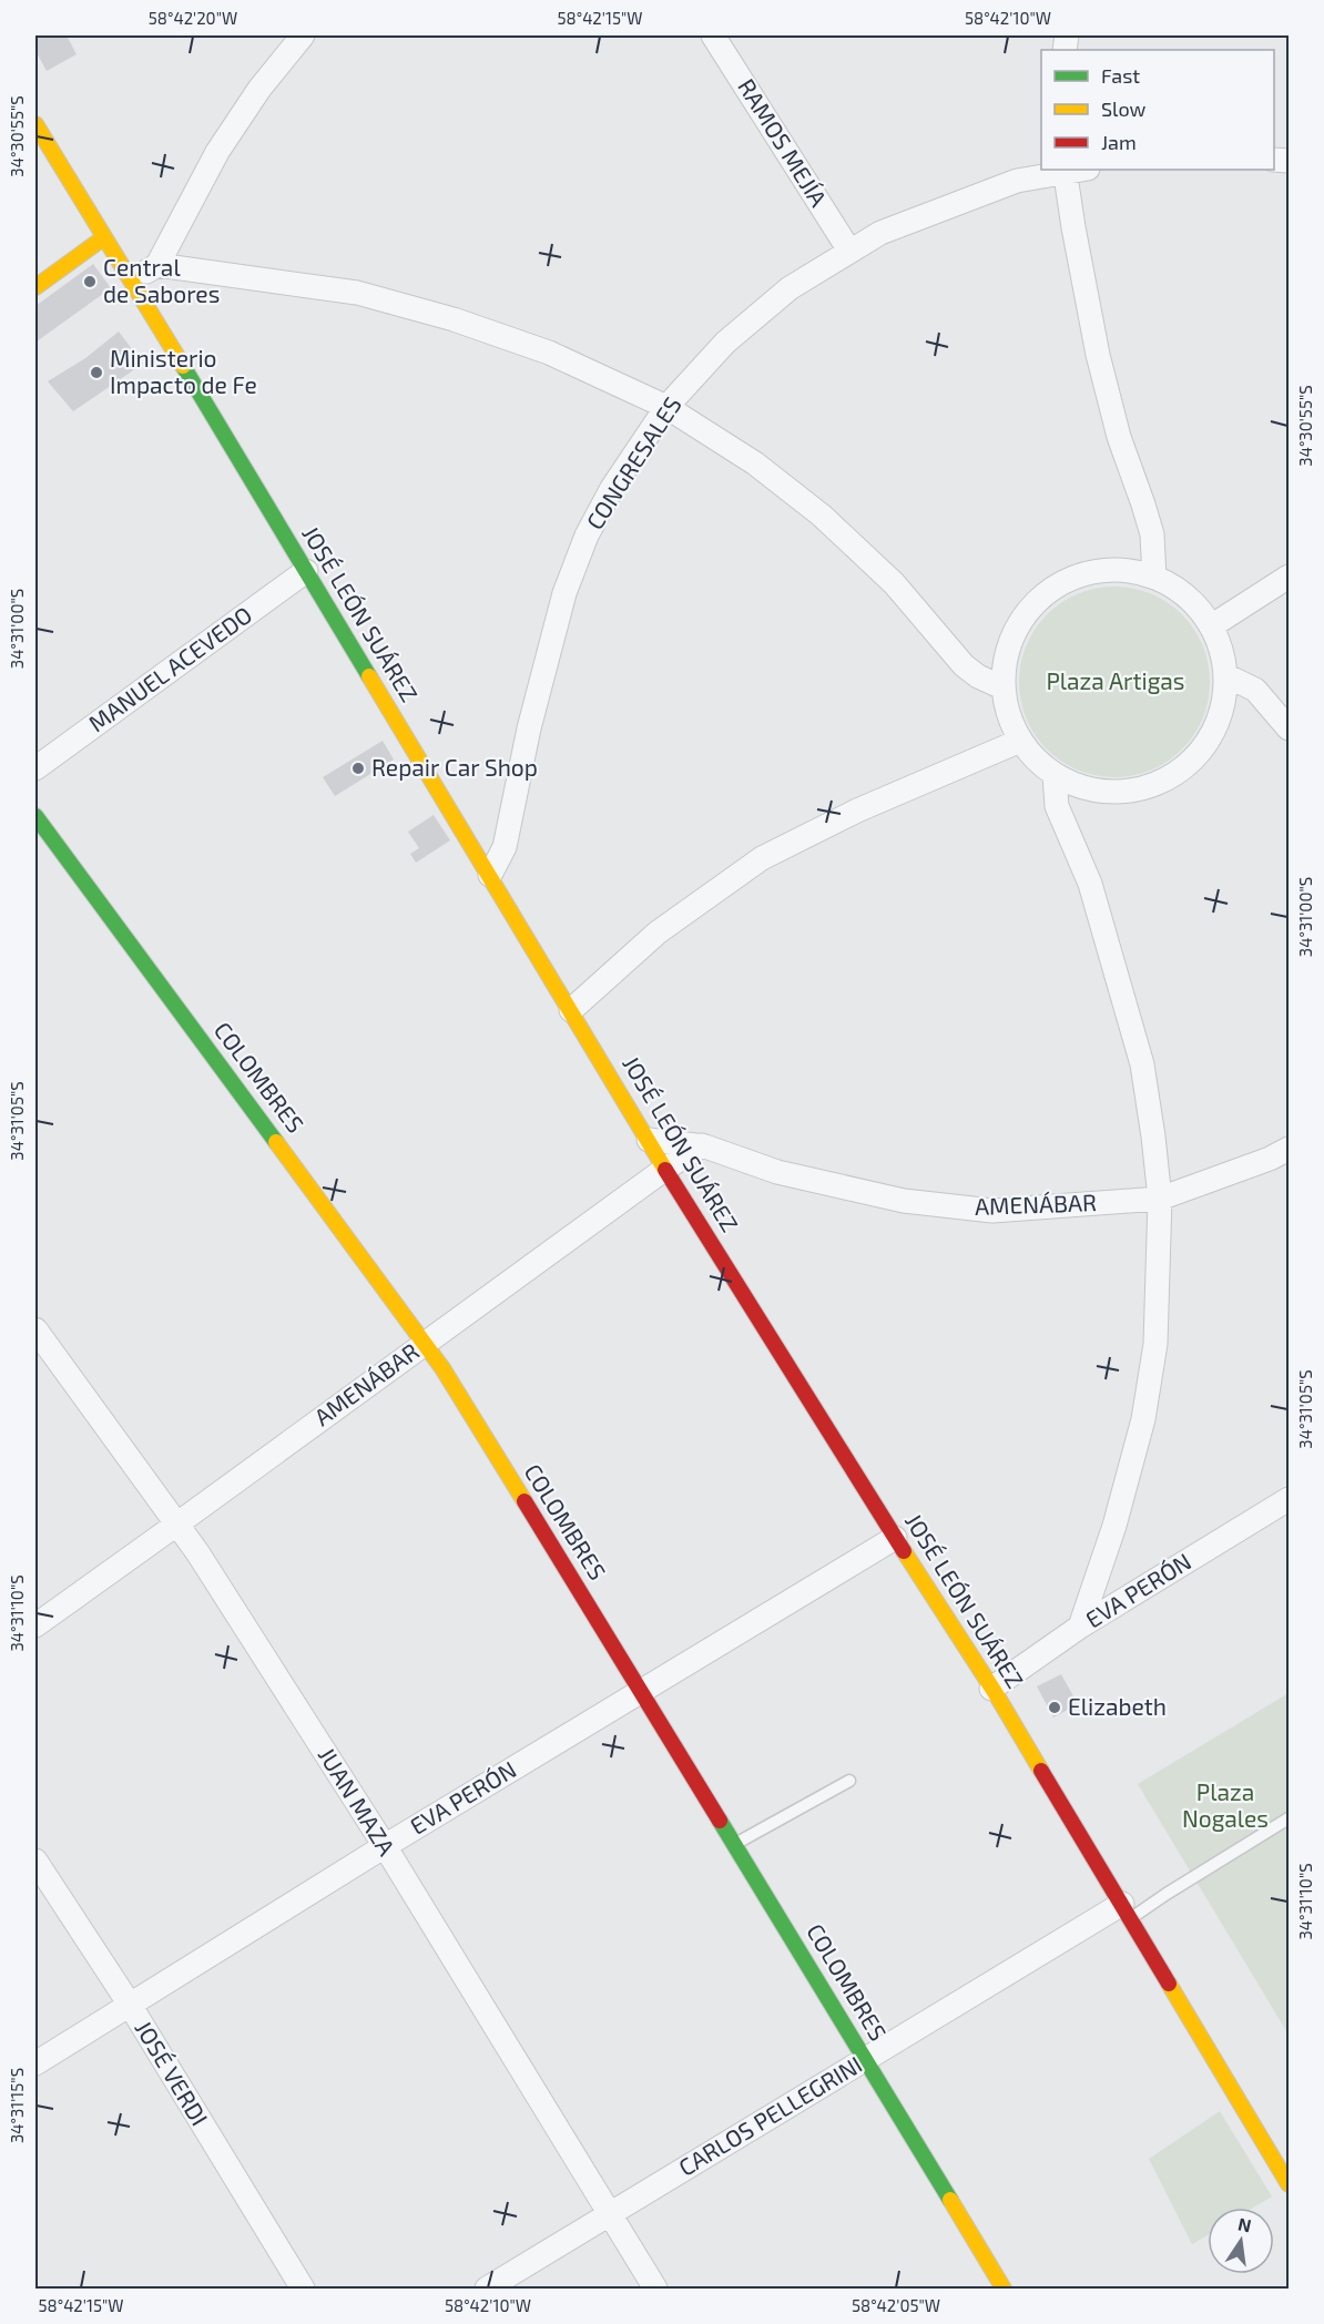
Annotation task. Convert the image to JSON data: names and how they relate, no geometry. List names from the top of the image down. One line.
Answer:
{"streets":{"street":["RAMOS MEJÍA","CONGRESALES","JOSÉ LEÓN SUÁREZ","MANUEL ACEVEDO","COLOMBRES","AMENÁBAR","EVA PERÓN","JUAN MAZA","JOSÉ VERDI","CARLOS PELLEGRINI"]},"crossings":[["RAMOS MEJÍA","CONGRESALES"],["CONGRESALES","JOSÉ LEÓN SUÁREZ"],["JOSÉ LEÓN SUÁREZ","MANUEL ACEVEDO"],["JOSÉ LEÓN SUÁREZ","AMENÁBAR"],["JOSÉ LEÓN SUÁREZ","EVA PERÓN"],["JOSÉ LEÓN SUÁREZ","CARLOS PELLEGRINI"],["COLOMBRES","AMENÁBAR"],["COLOMBRES","EVA PERÓN"],["COLOMBRES","CARLOS PELLEGRINI"],["AMENÁBAR","JUAN MAZA"],["EVA PERÓN","JUAN MAZA"],["EVA PERÓN","JOSÉ VERDI"],["JUAN MAZA","CARLOS PELLEGRINI"]],"parks":["Plaza Artigas","Plaza Nogales"],"places":["Central de Sabores","Ministerio Impacto de Fe","Repair Car Shop","Elizabeth"],"legend":["Fast","Slow","Jam"],"north":"top","coordinates":["58°42'20\"W","58°42'15\"W","58°42'10\"W","34°30'55\"S","34°31'00\"S","34°31'05\"S","34°31'10\"S","34°31'15\"S","58°42'05\"W"]}
